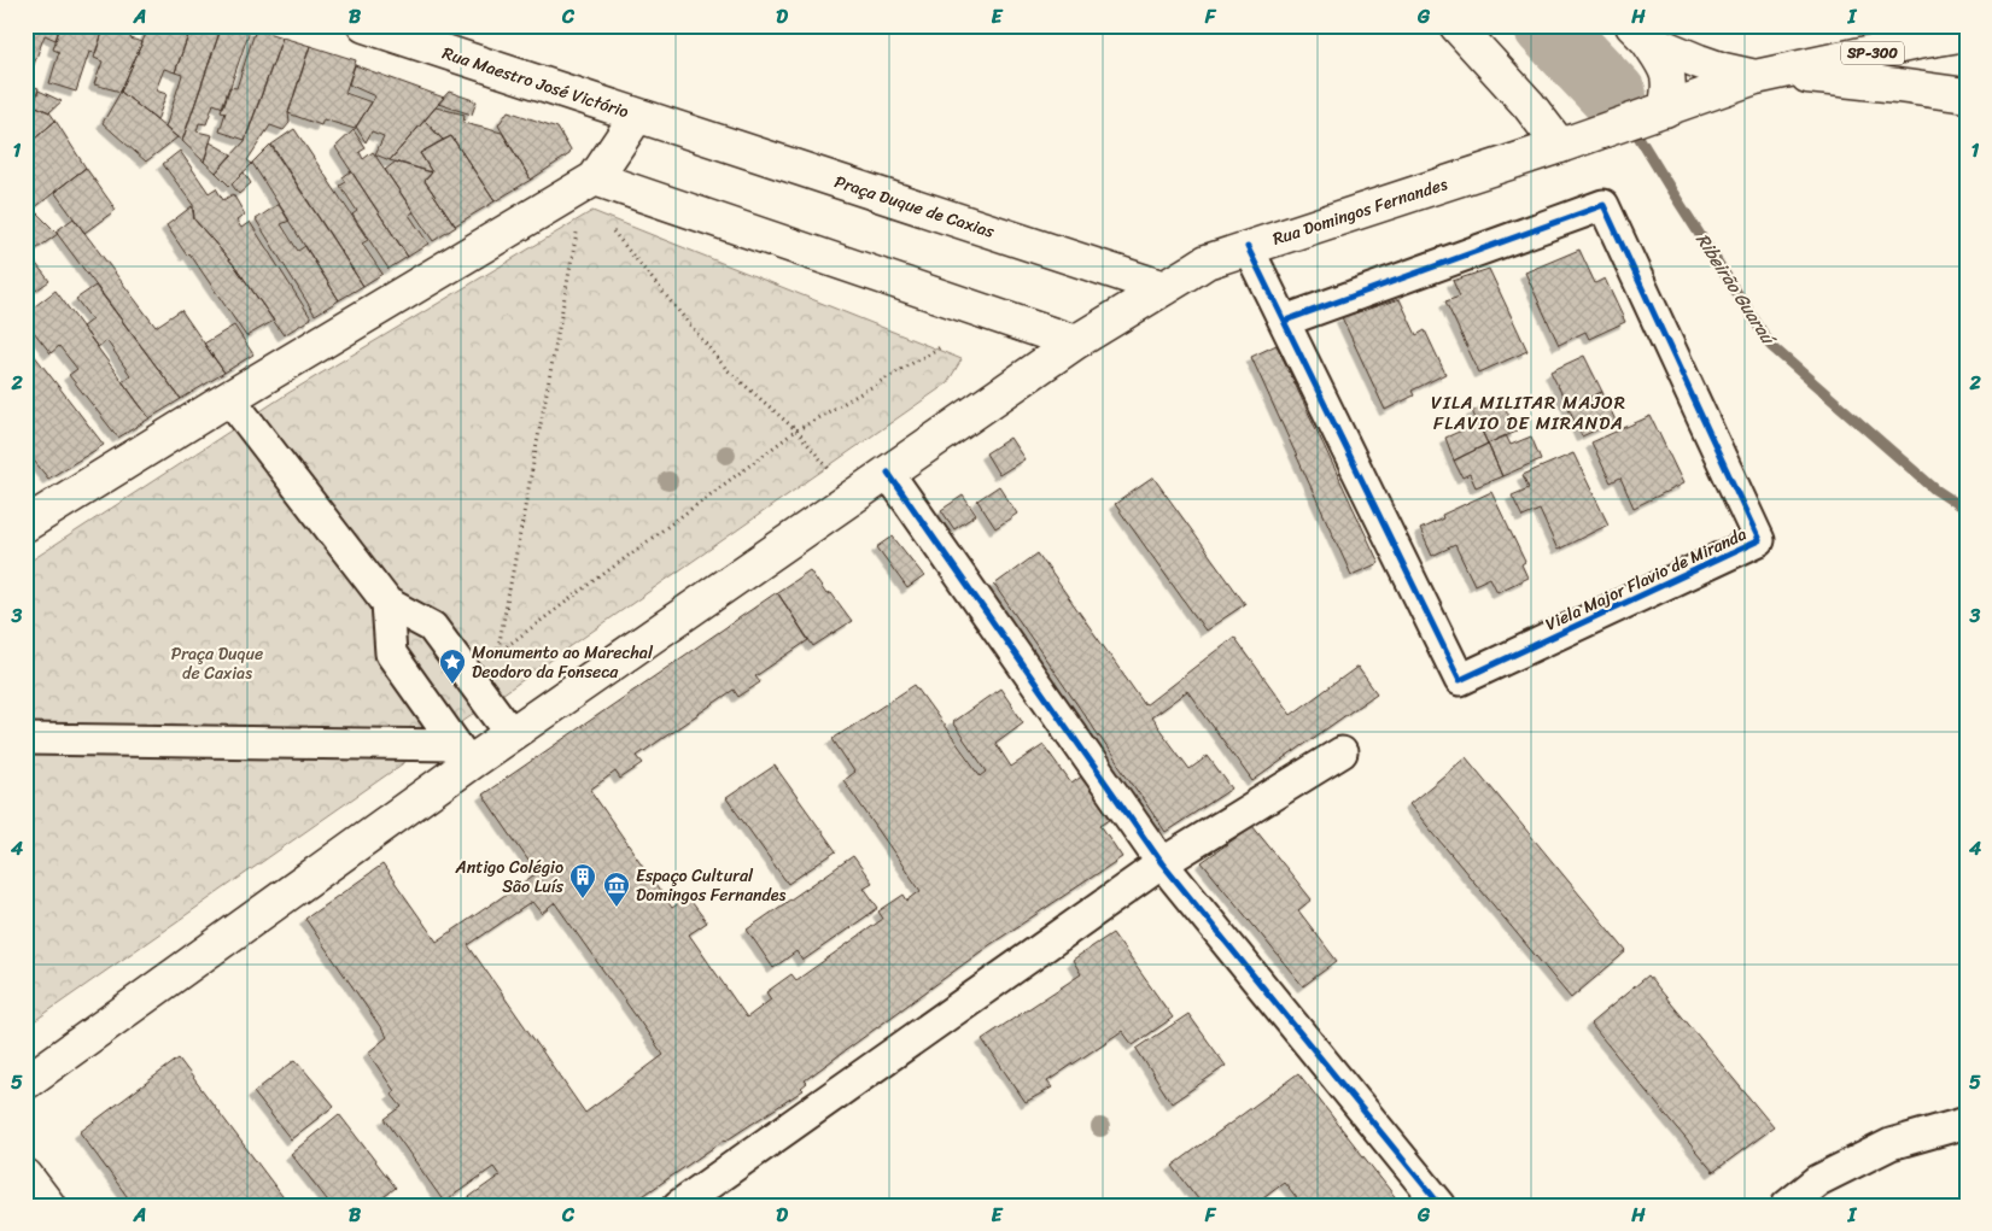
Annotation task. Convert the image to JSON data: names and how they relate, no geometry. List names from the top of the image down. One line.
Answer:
{"streets":{"main road":["SP-300","Rua Maestro José Victório","Praça Duque de Caxias","Rua Domingos Fernandes"],"street":["Viela Major Flavio de Miranda"]},"crossings":[["SP-300","Rua Domingos Fernandes"],["Rua Maestro José Victório","Praça Duque de Caxias"],["Praça Duque de Caxias","Rua Domingos Fernandes"],["Rua Domingos Fernandes","Viela Major Flavio de Miranda"]],"districts":["VILA MILITAR MAJOR FLAVIO DE MIRANDA"],"water":["Ribeirão Guaraú"],"parks":["Praça Duque de Caxias"],"places":{"place":["Monumento ao Marechal Deodoro da Fonseca"],"building":["Antigo Colégio São Luís"],"museum":["Espaço Cultural Domingos Fernandes"]},"grid":{"columns":["A","B","C","D","E","F","G","H","I"],"rows":["1","2","3","4","5"]}}
